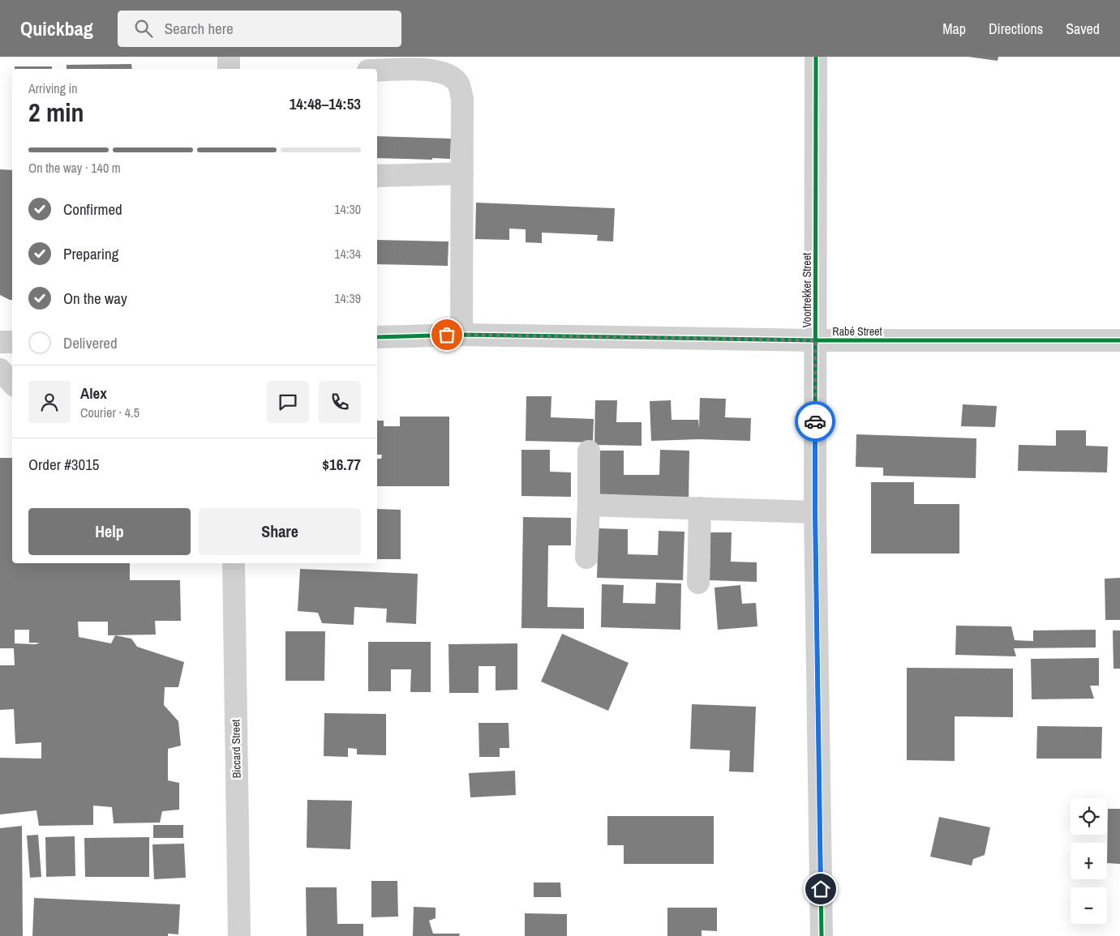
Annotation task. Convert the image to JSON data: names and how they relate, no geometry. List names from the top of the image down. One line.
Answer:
{"streets":{"street":["Voortrekker Street","Rabé Street","Biccard Street"]},"crossings":[["Voortrekker Street","Rabé Street"]],"page":{"header":"Quickbag","search":"Search here","nav":["Map","Directions","Saved"],"heading":["2 min","Arriving in","14:48–14:53"],"panel":["Alex","Courier · 4.5","Order #3015","$16.77"],"bar":"On the way · 140 m","list":[["Confirmed","14:30"],["Preparing","14:34"],["On the way","14:39"],"Delivered"],"buttons":["Help","Share"],"map_buttons":["+","−"]}}
